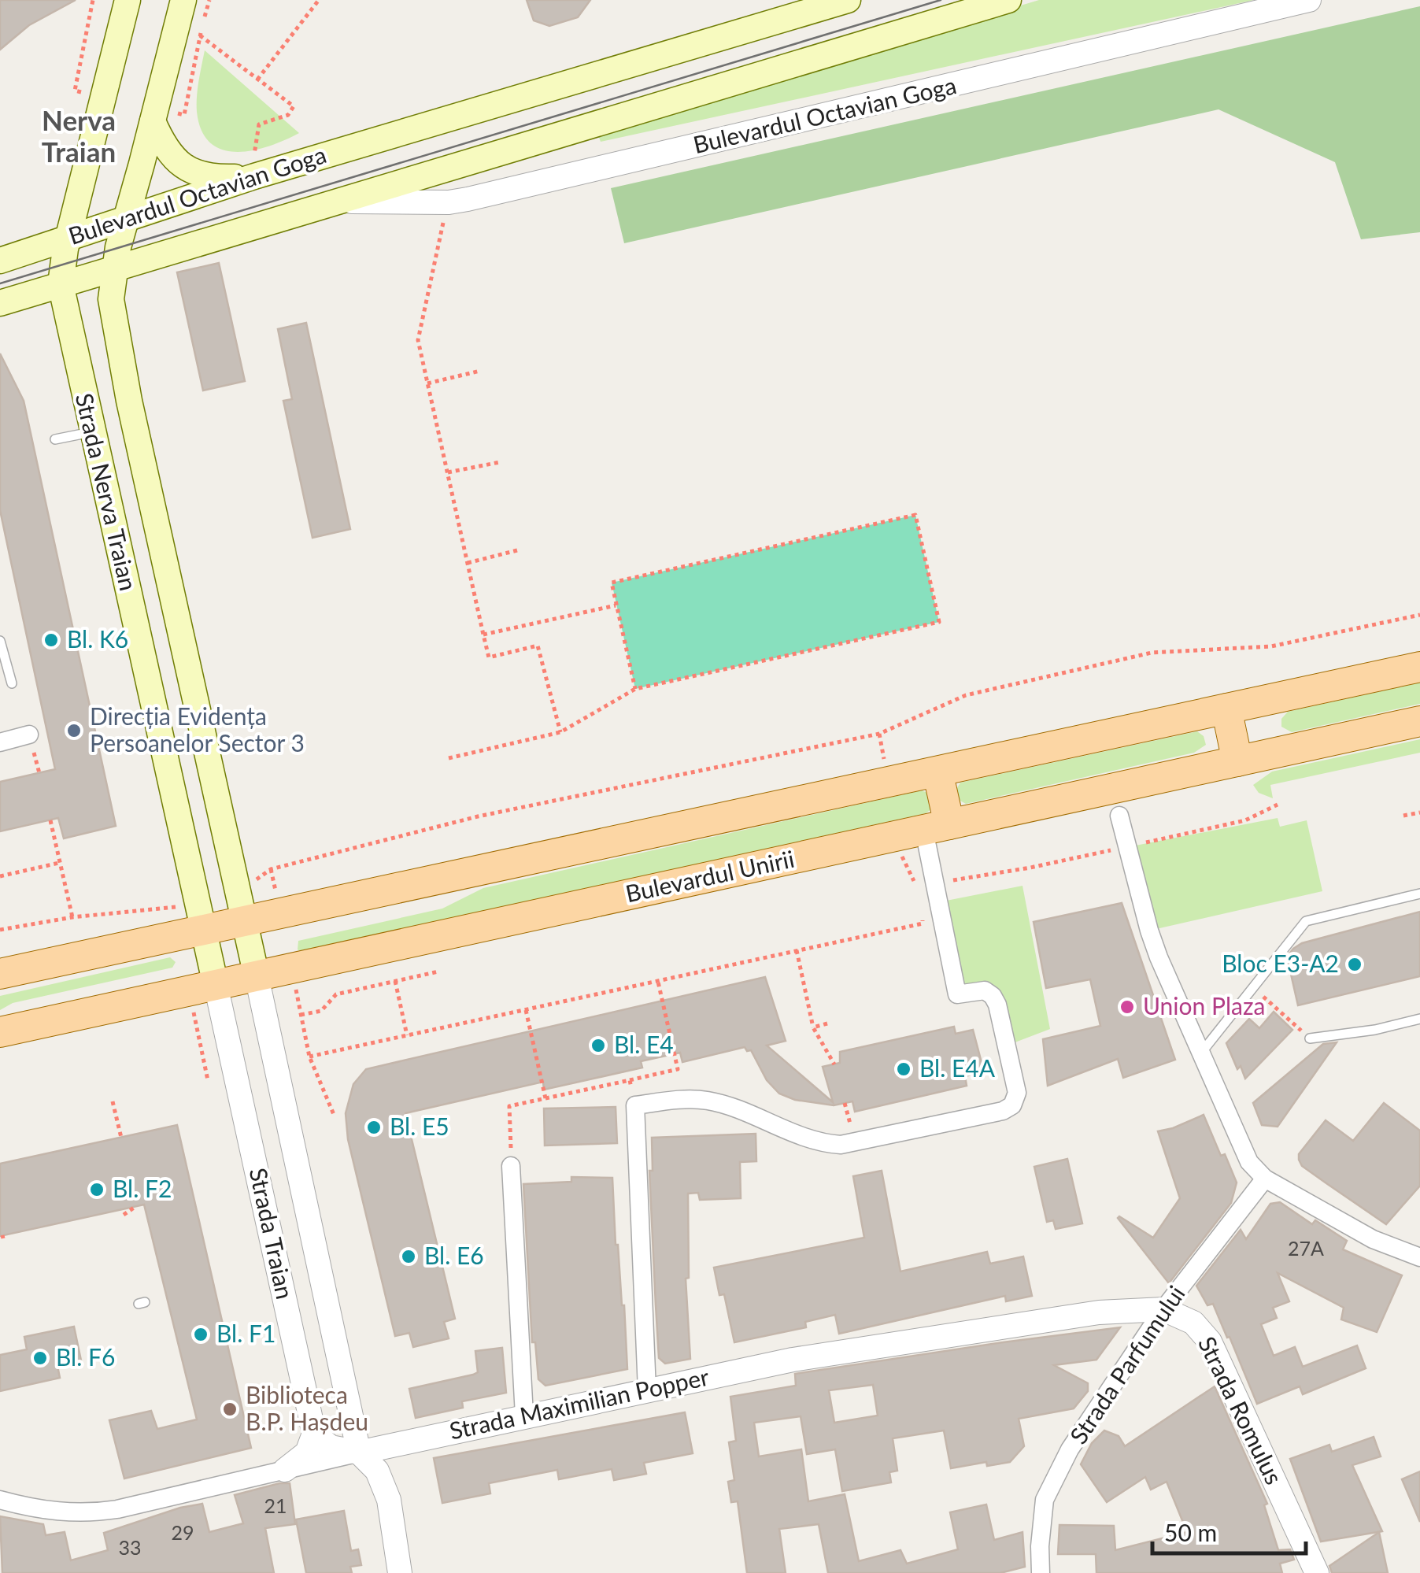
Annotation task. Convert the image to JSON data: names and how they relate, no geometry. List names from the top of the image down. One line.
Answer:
{"streets":{"main road":["Bulevardul Octavian Goga","Strada Nerva Traian","Bulevardul Unirii"],"street":["Strada Traian","Strada Parfumului","Strada Maximilian Popper","Strada Romulus"]},"crossings":[["Bulevardul Octavian Goga","Strada Nerva Traian"],["Strada Nerva Traian","Bulevardul Unirii"],["Strada Nerva Traian","Strada Traian"],["Bulevardul Unirii","Strada Traian"],["Strada Traian","Strada Maximilian Popper"],["Strada Parfumului","Strada Maximilian Popper"],["Strada Parfumului","Strada Romulus"],["Strada Maximilian Popper","Strada Romulus"]],"districts":["Nerva Traian"],"places":["Bl. K6","Direcția Evidența Persoanelor Sector 3","Bloc E3-A2","Union Plaza","Bl. E4","Bl. E4A","Bl. E5","Bl. F2","Bl. E6","Bl. F1","Bl. F6","Biblioteca B.P. Hașdeu"],"house_numbers":["27A","21","29","33"],"scale_bar":"50 m"}
